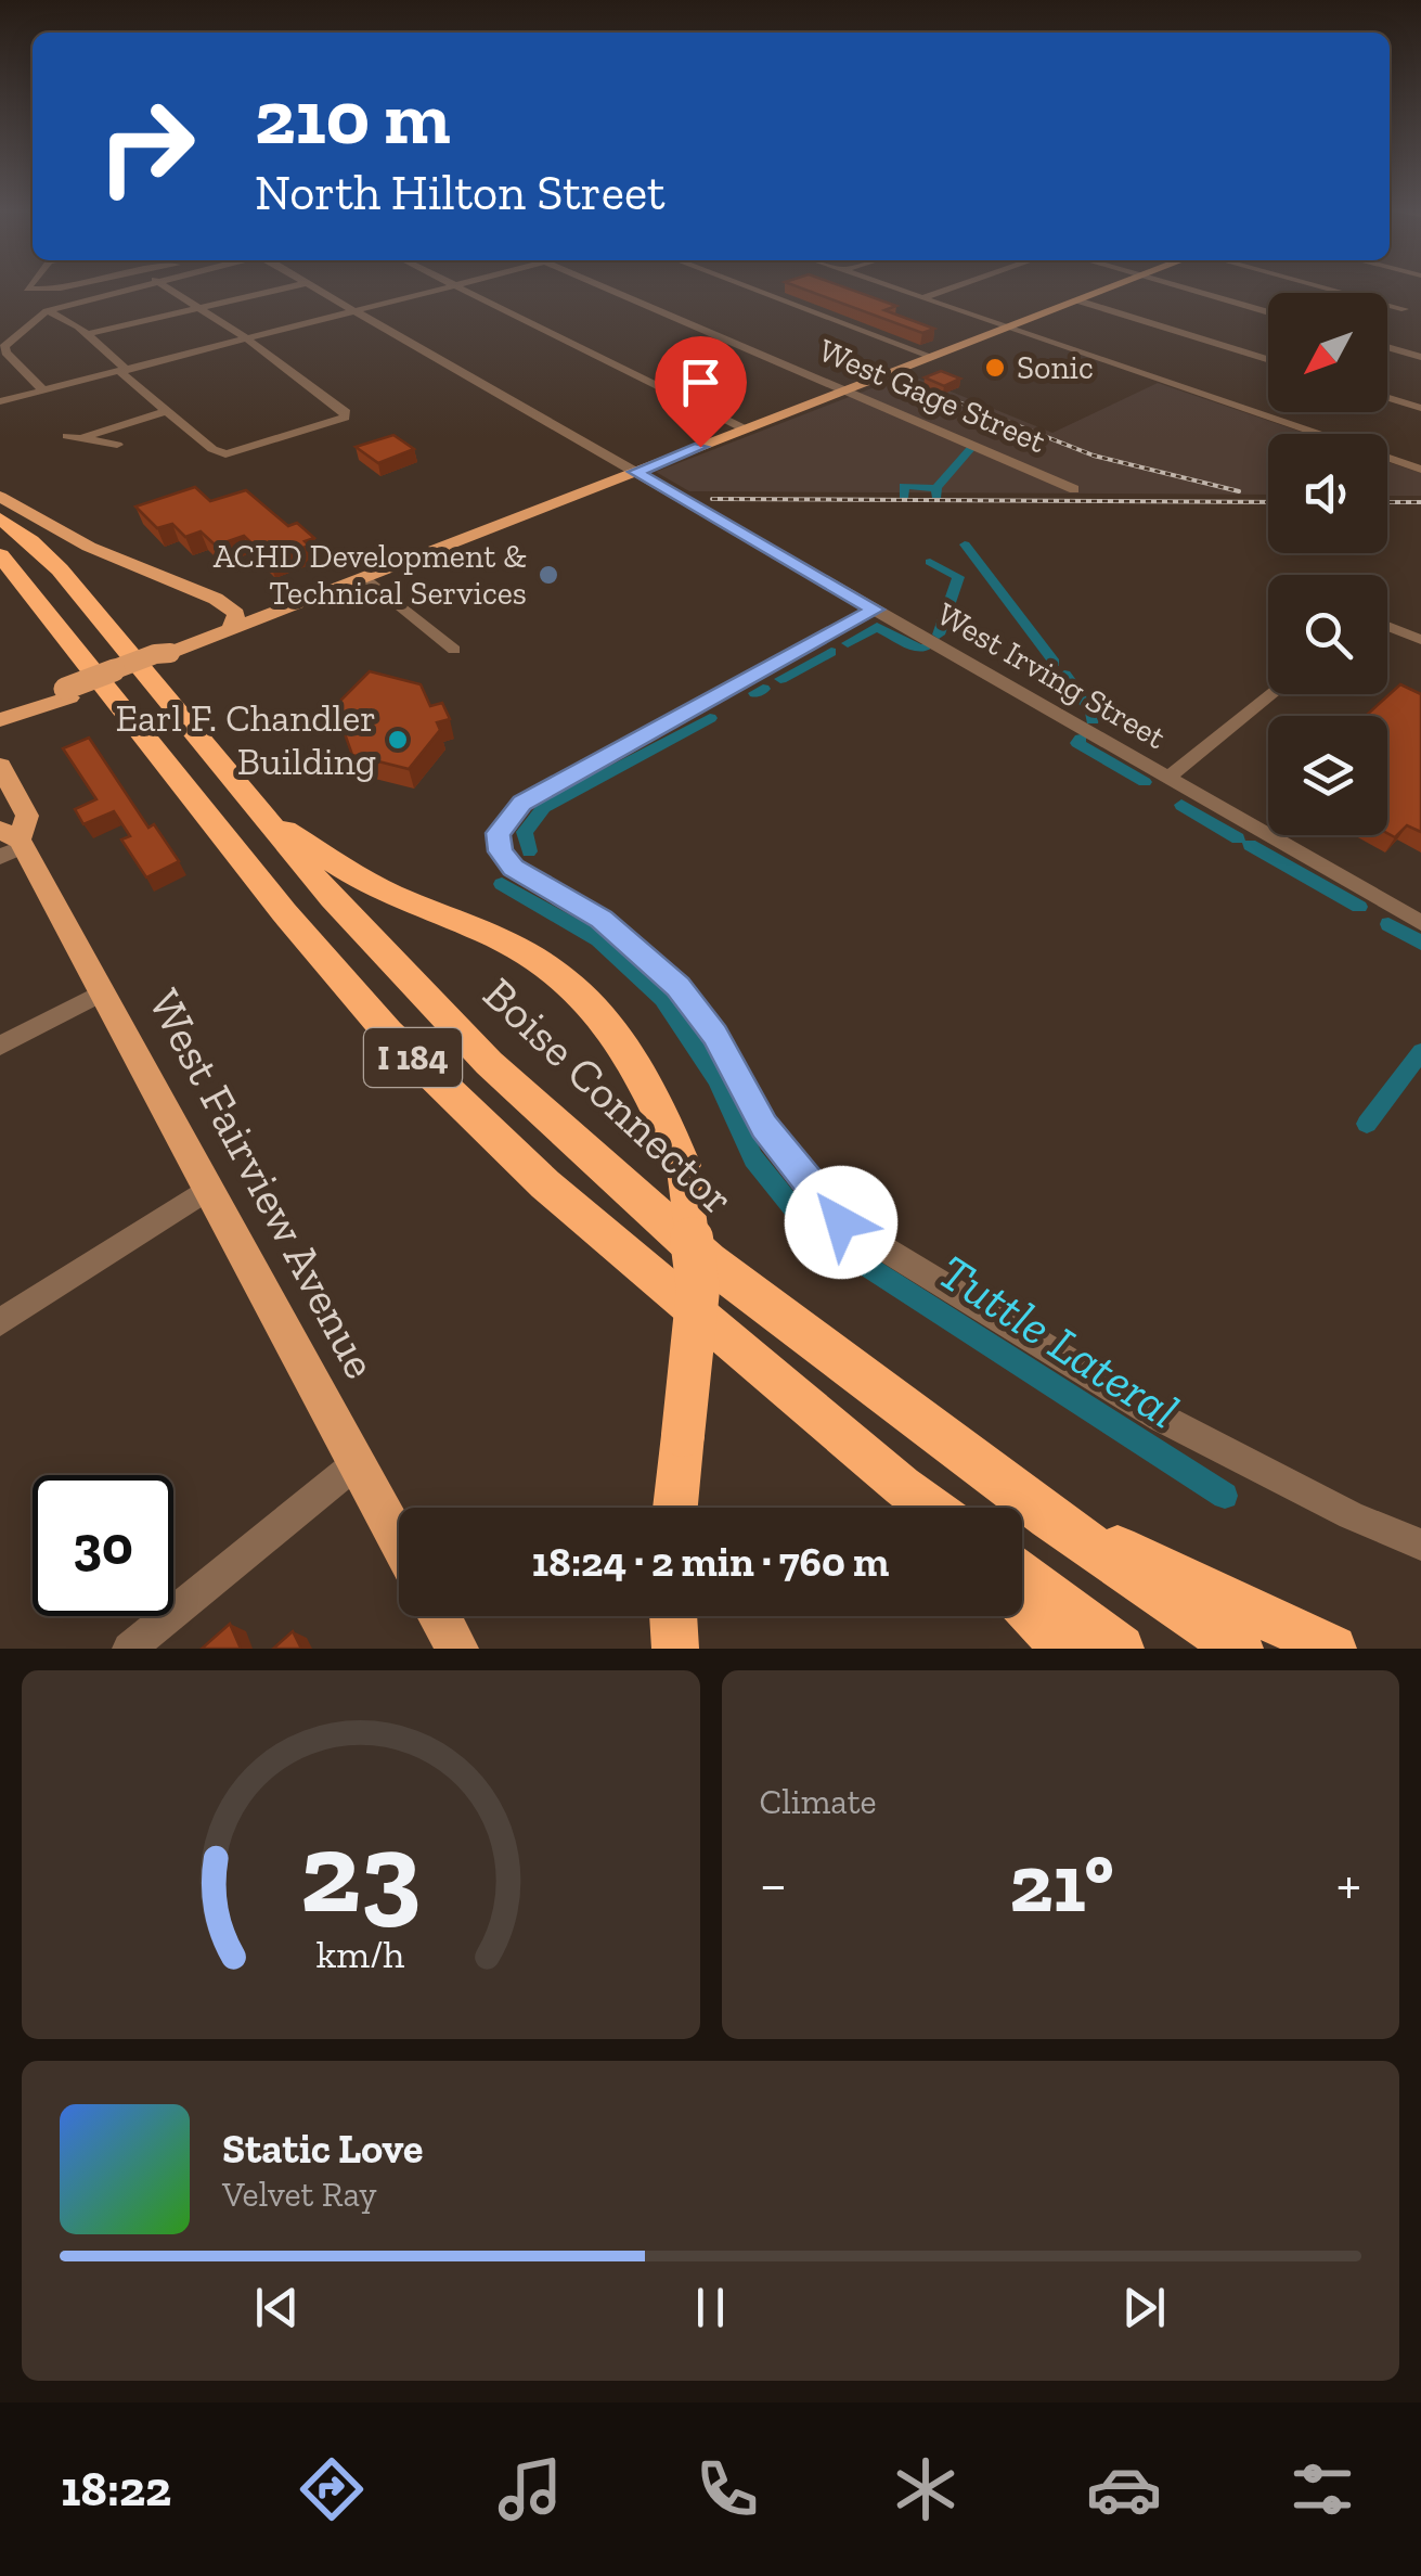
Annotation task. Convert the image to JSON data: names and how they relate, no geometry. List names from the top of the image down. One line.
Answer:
{"streets":{"highway":["I 184","Boise Connector"],"main road":["West Fairview Avenue"],"street":["West Gage Street","West Irving Street"]},"water":["Tuttle Lateral"],"places":["Sonic","ACHD Development & Technical Services","Earl F. Chandler Building"],"north":"bottom left","page":{"turn":["210 m","North Hilton Street"],"limit":"30","trip":"18:24 · 2 min · 760 m","tile":"Climate","heat":["−","21°","+"],"song":["Static Love","Velvet Ray"],"tabs":"18:22","gauge":["23","km/h"]}}
